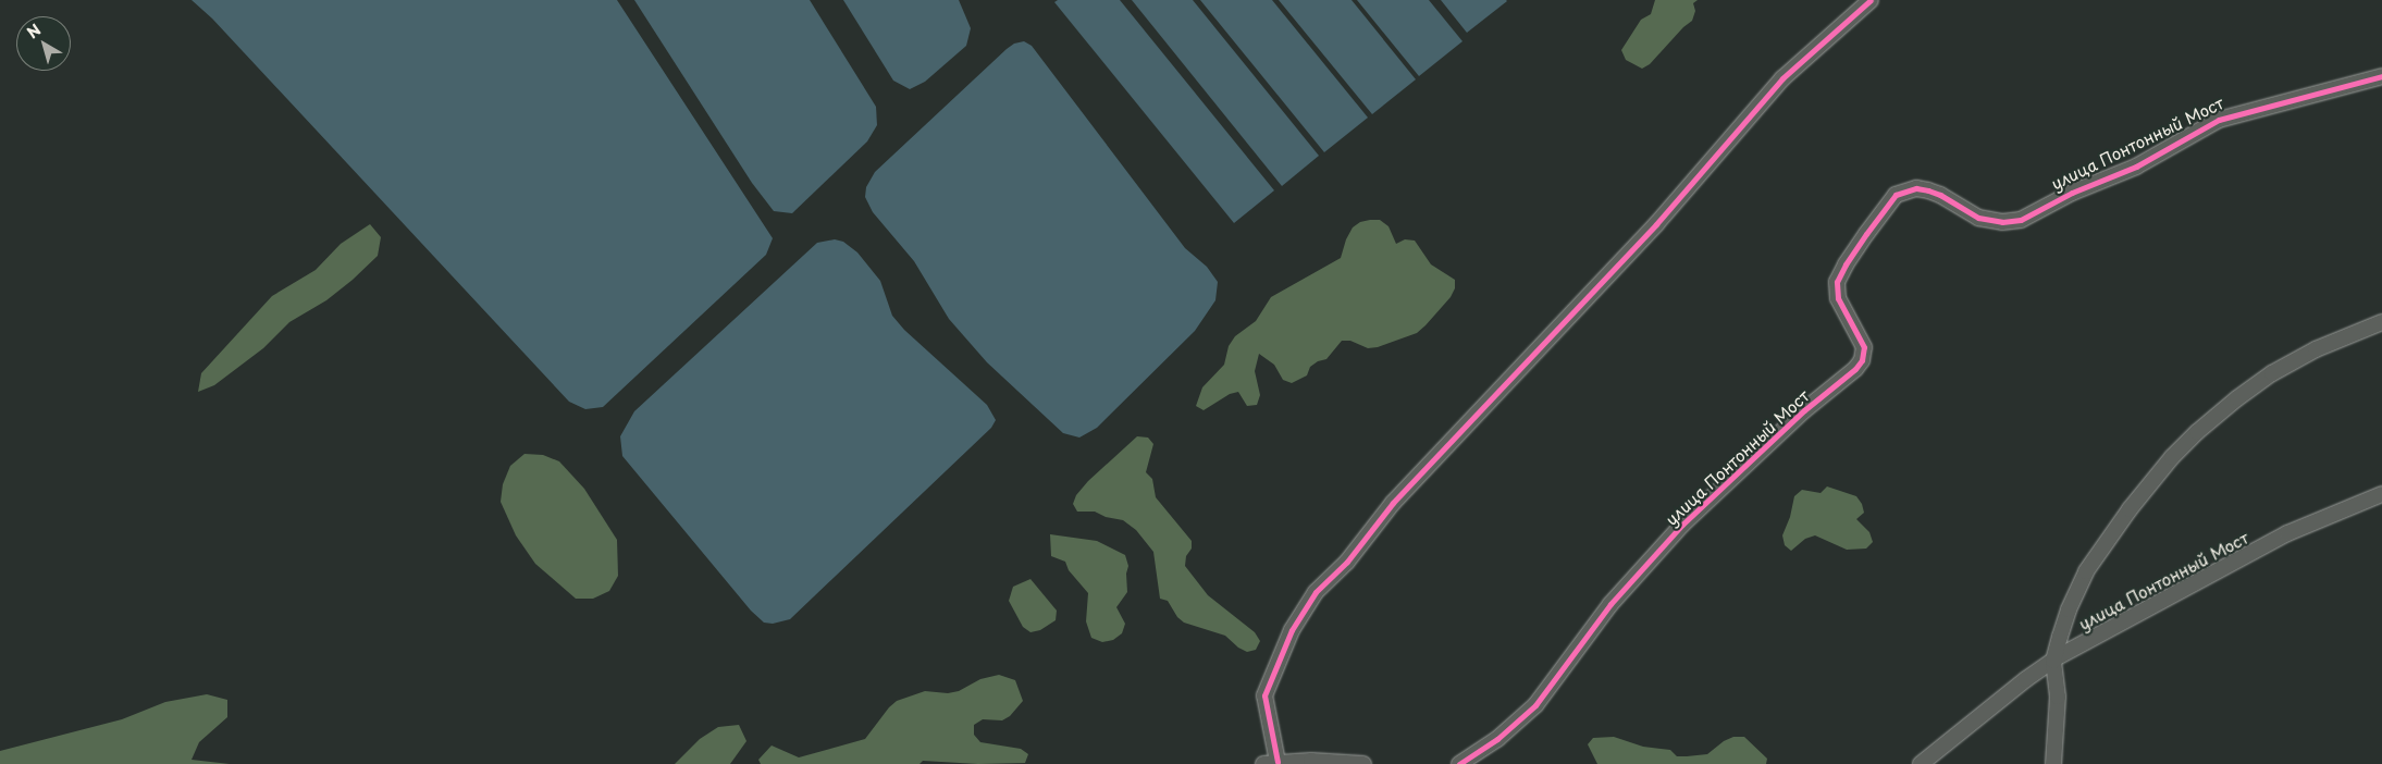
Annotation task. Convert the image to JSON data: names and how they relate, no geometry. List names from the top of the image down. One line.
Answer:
{"streets":{"street":["улица Понтонный Мост"]},"north":"top left"}
